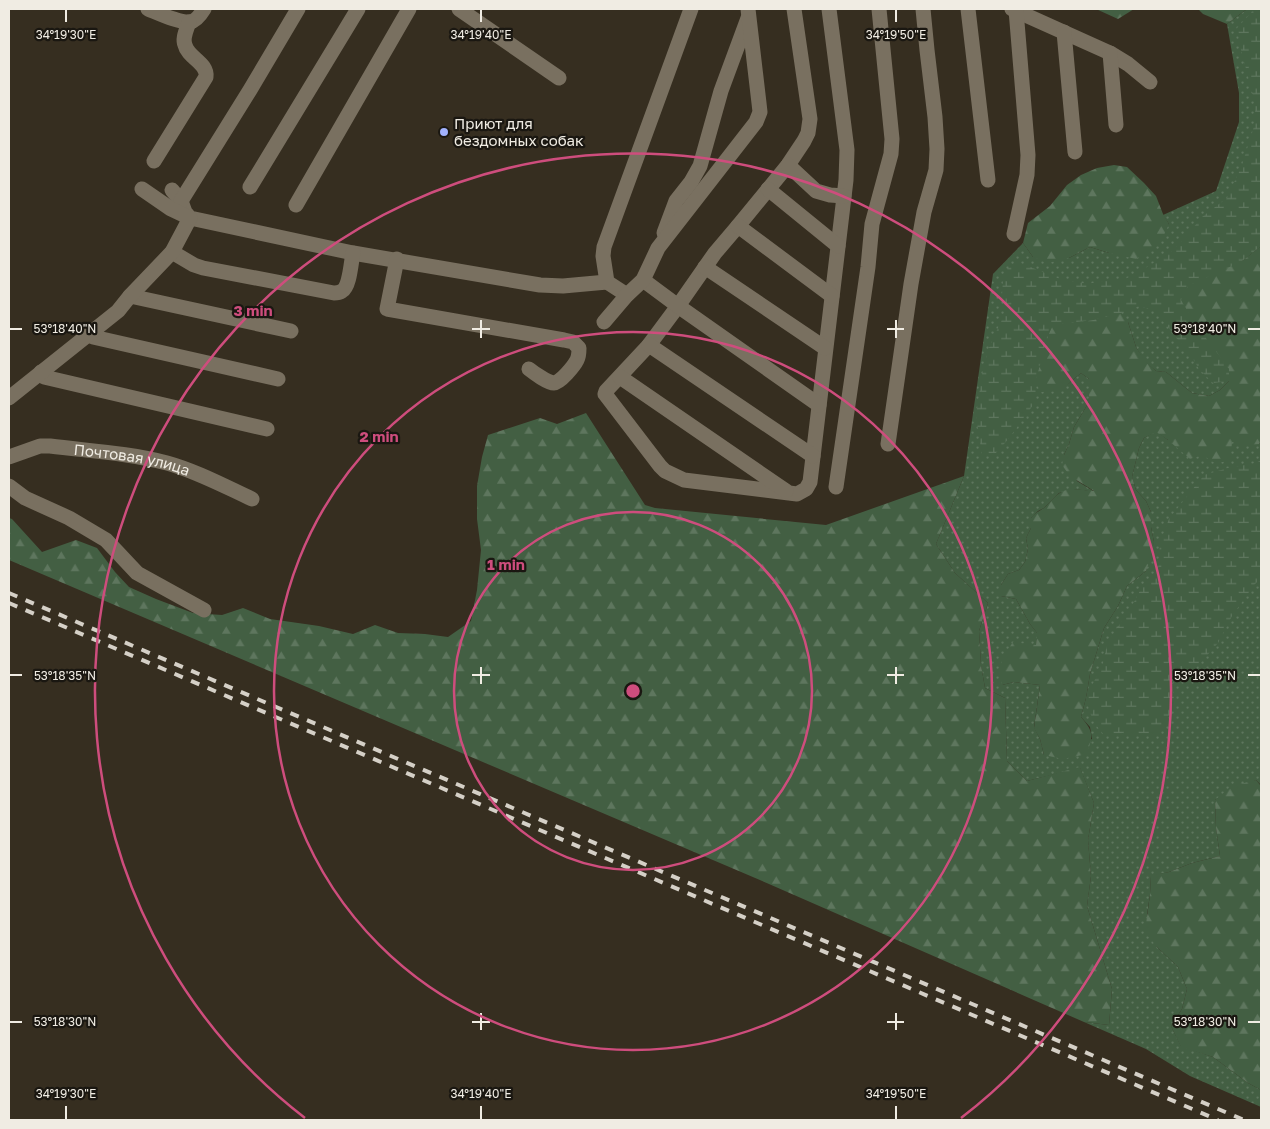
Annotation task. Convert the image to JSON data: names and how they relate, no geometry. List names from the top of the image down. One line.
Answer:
{"streets":{"street":["Почтовая улица"]},"places":["Приют для бездомных собак"],"coordinates":["34°19'30\"E","34°19'40\"E","34°19'50\"E","53°18'40\"N","53°18'35\"N","53°18'30\"N"],"rings":["3 min","2 min","1 min"]}
